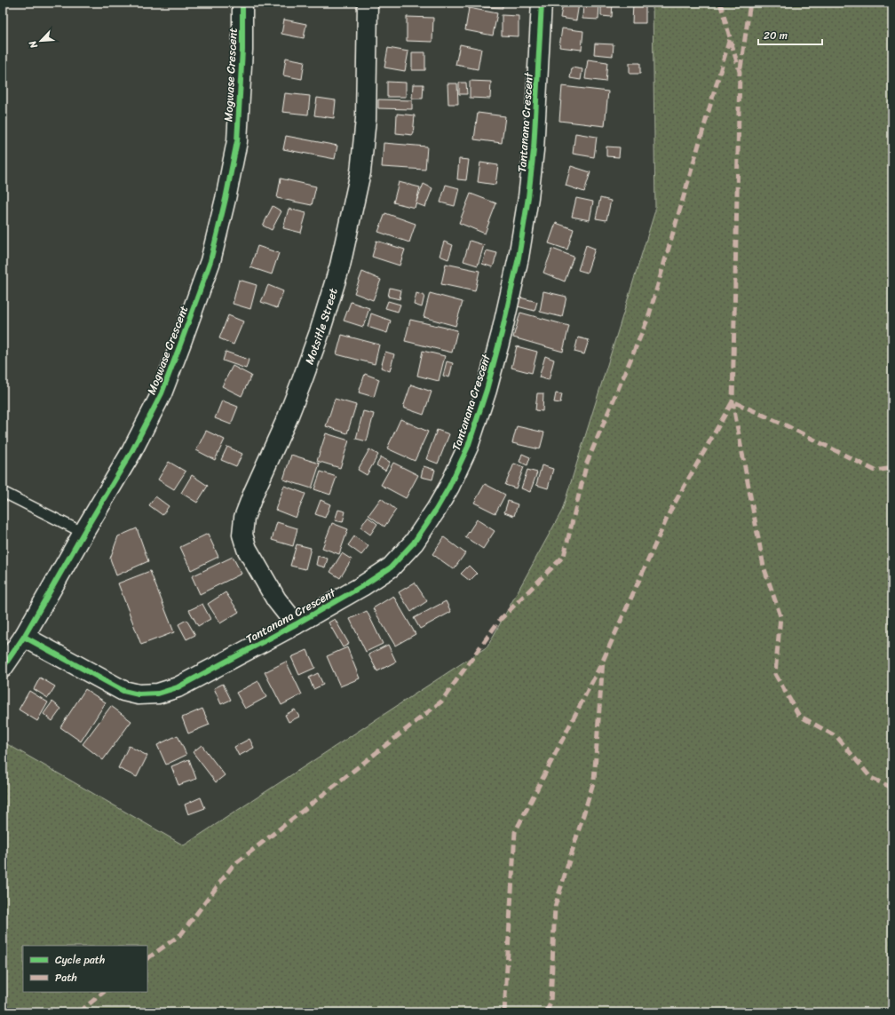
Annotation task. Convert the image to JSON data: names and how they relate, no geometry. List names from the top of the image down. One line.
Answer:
{"streets":{"street":["Mogwase Crescent","Tantanana Crescent","Motsitle Street"]},"crossings":[["Mogwase Crescent","Tantanana Crescent"],["Tantanana Crescent","Motsitle Street"]],"legend":["Cycle path","Path"],"scale_bar":"20 m","north":"bottom left"}
